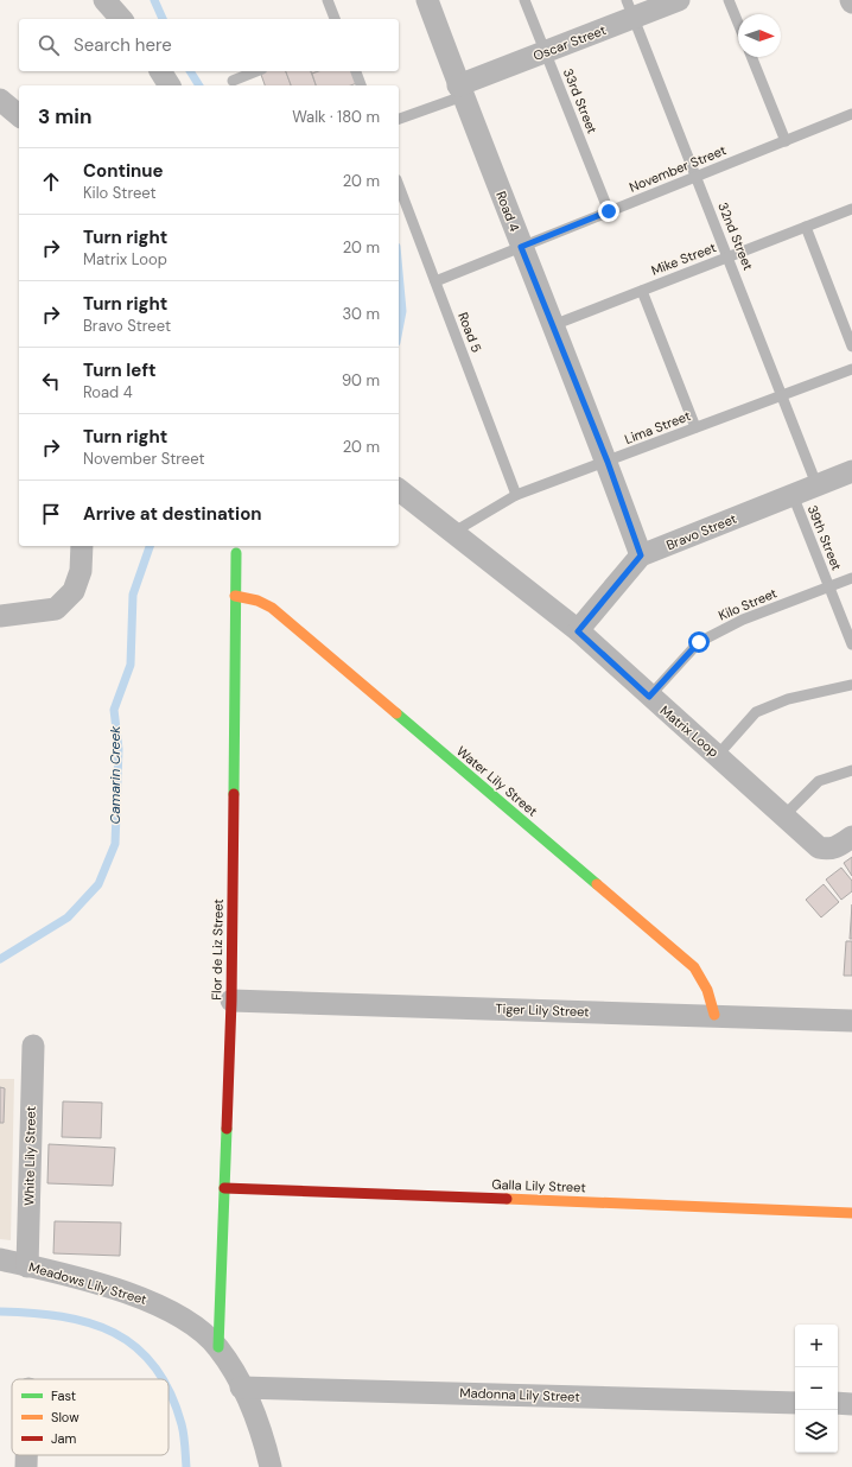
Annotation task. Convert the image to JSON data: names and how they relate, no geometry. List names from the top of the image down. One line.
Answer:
{"streets":{"street":["Oscar Street","Road 4","Bravo Street","Matrix Loop","Water Lily Street","Flor de Liz Street","Tiger Lily Street","White Lily Street","Galla Lily Street","Meadows Lily Street","Madonna Lily Street"],"lane":["33rd Street","November Street","32nd Street","Mike Street","Road 5","Lima Street","39th Street","Kilo Street"]},"crossings":[["Oscar Street","33rd Street"],["Oscar Street","Road 4"],["Oscar Street","32nd Street"],["33rd Street","November Street"],["November Street","Road 4"],["November Street","32nd Street"],["November Street","Road 5"],["Road 4","Mike Street"],["Road 4","Lima Street"],["Road 4","Bravo Street"],["32nd Street","Mike Street"],["32nd Street","Lima Street"],["32nd Street","Bravo Street"],["Road 5","Lima Street"],["Lima Street","Matrix Loop"],["Bravo Street","39th Street"],["Bravo Street","Matrix Loop"],["39th Street","Kilo Street"],["Kilo Street","Matrix Loop"],["Water Lily Street","Flor de Liz Street"],["Water Lily Street","Tiger Lily Street"],["Flor de Liz Street","Tiger Lily Street"],["Flor de Liz Street","Galla Lily Street"],["Flor de Liz Street","Meadows Lily Street"],["White Lily Street","Meadows Lily Street"]],"water":["Camarin Creek"],"legend":["Fast","Slow","Jam"],"north":"right","page":{"search":"Search here","heading":["3 min","Walk · 180 m"],"list":[["Continue","Kilo Street","20 m"],["Turn right","Matrix Loop","20 m"],["Turn right","Bravo Street","30 m"],["Turn left","Road 4","90 m"],["Turn right","November Street","20 m"],"Arrive at destination"],"map_buttons":["+","−"]}}
